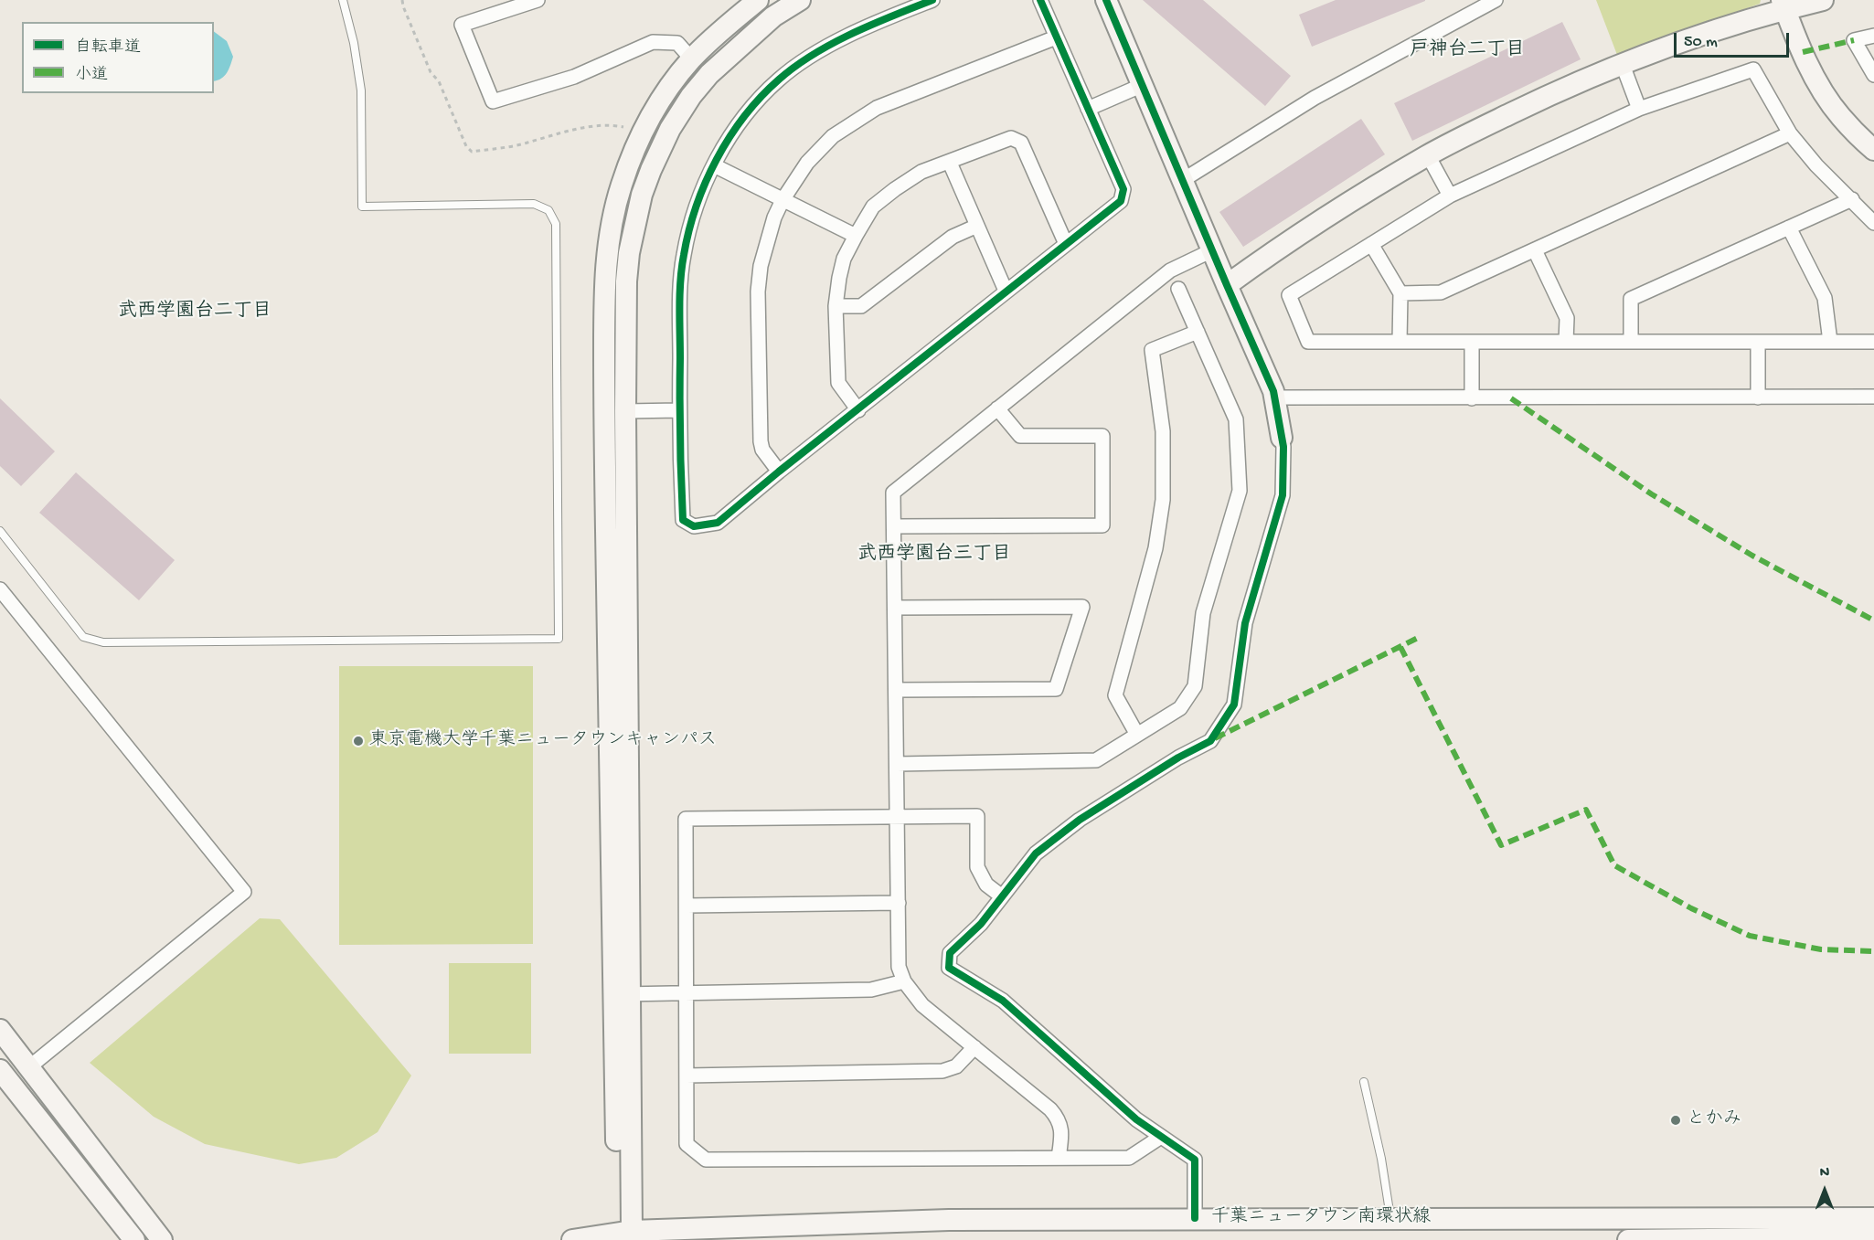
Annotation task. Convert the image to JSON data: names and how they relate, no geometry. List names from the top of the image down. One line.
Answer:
{"streets":{"street":["千葉ニュータウン南環状線"]},"districts":["戸神台二丁目","武西学園台二丁目","武西学園台三丁目"],"places":["東京電機大学千葉ニュータウンキャンパス","とかみ"],"legend":["自転車道","小道"],"scale_bar":"50 m","north":"top"}
